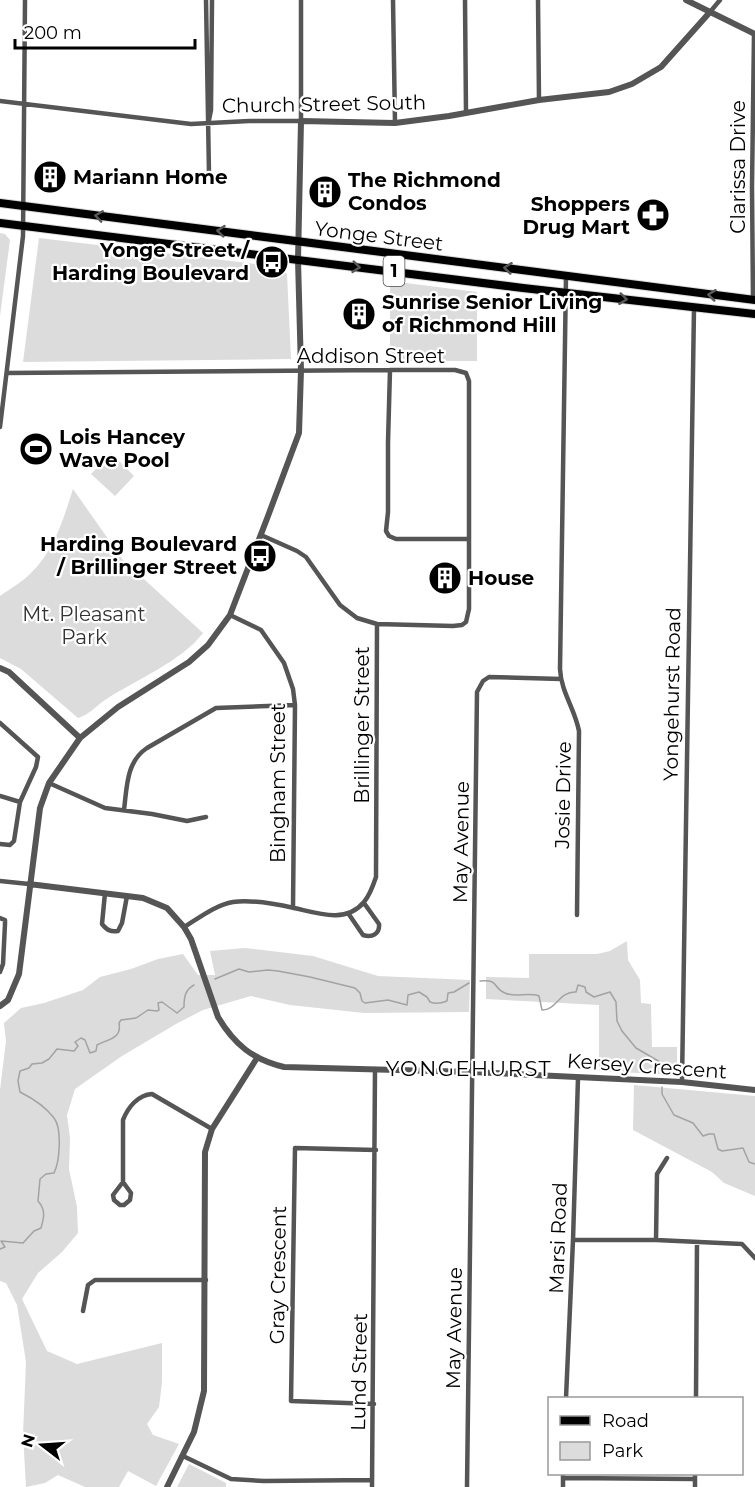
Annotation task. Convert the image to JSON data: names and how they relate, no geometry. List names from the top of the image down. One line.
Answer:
{"streets":{"main road":["Yonge Street","1"],"street":["Church Street South","Clarissa Drive","Addison Street","Yongehurst Road","Brillinger Street","Bingham Street","Josie Drive","May Avenue","Kersey Crescent","Marsi Road","Gray Crescent","Lund Street"]},"crossings":[["Clarissa Drive","Yonge Street"],["Yonge Street","Yongehurst Road"],["Addison Street","Brillinger Street"],["Yongehurst Road","Kersey Crescent"],["Josie Drive","May Avenue"],["May Avenue","Kersey Crescent"],["Kersey Crescent","Marsi Road"],["Kersey Crescent","Lund Street"],["Gray Crescent","Lund Street"]],"districts":["YONGEHURST"],"parks":["Mt. Pleasant Park"],"places":{"building":["Mariann Home","The Richmond Condos","Sunrise Senior Living of Richmond Hill","House"],"pharmacy":["Shoppers Drug Mart"],"bus stop":["Yonge Street / Harding Boulevard","Harding Boulevard / Brillinger Street"],"sports":["Lois Hancey Wave Pool"]},"legend":["Road","Park"],"scale_bar":"200 m","north":"left"}
